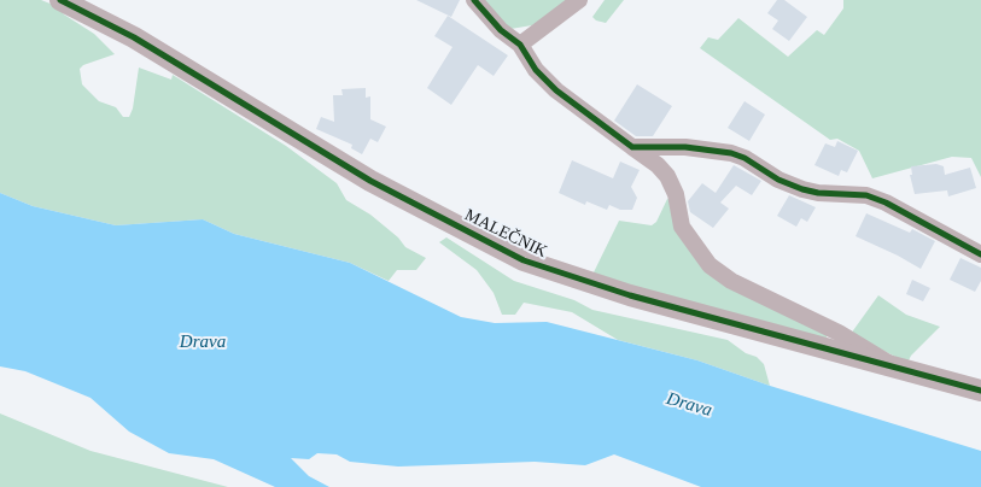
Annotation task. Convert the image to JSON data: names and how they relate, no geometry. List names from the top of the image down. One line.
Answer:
{"streets":{"street":["MALEČNIK"]},"water":["Drava"]}
